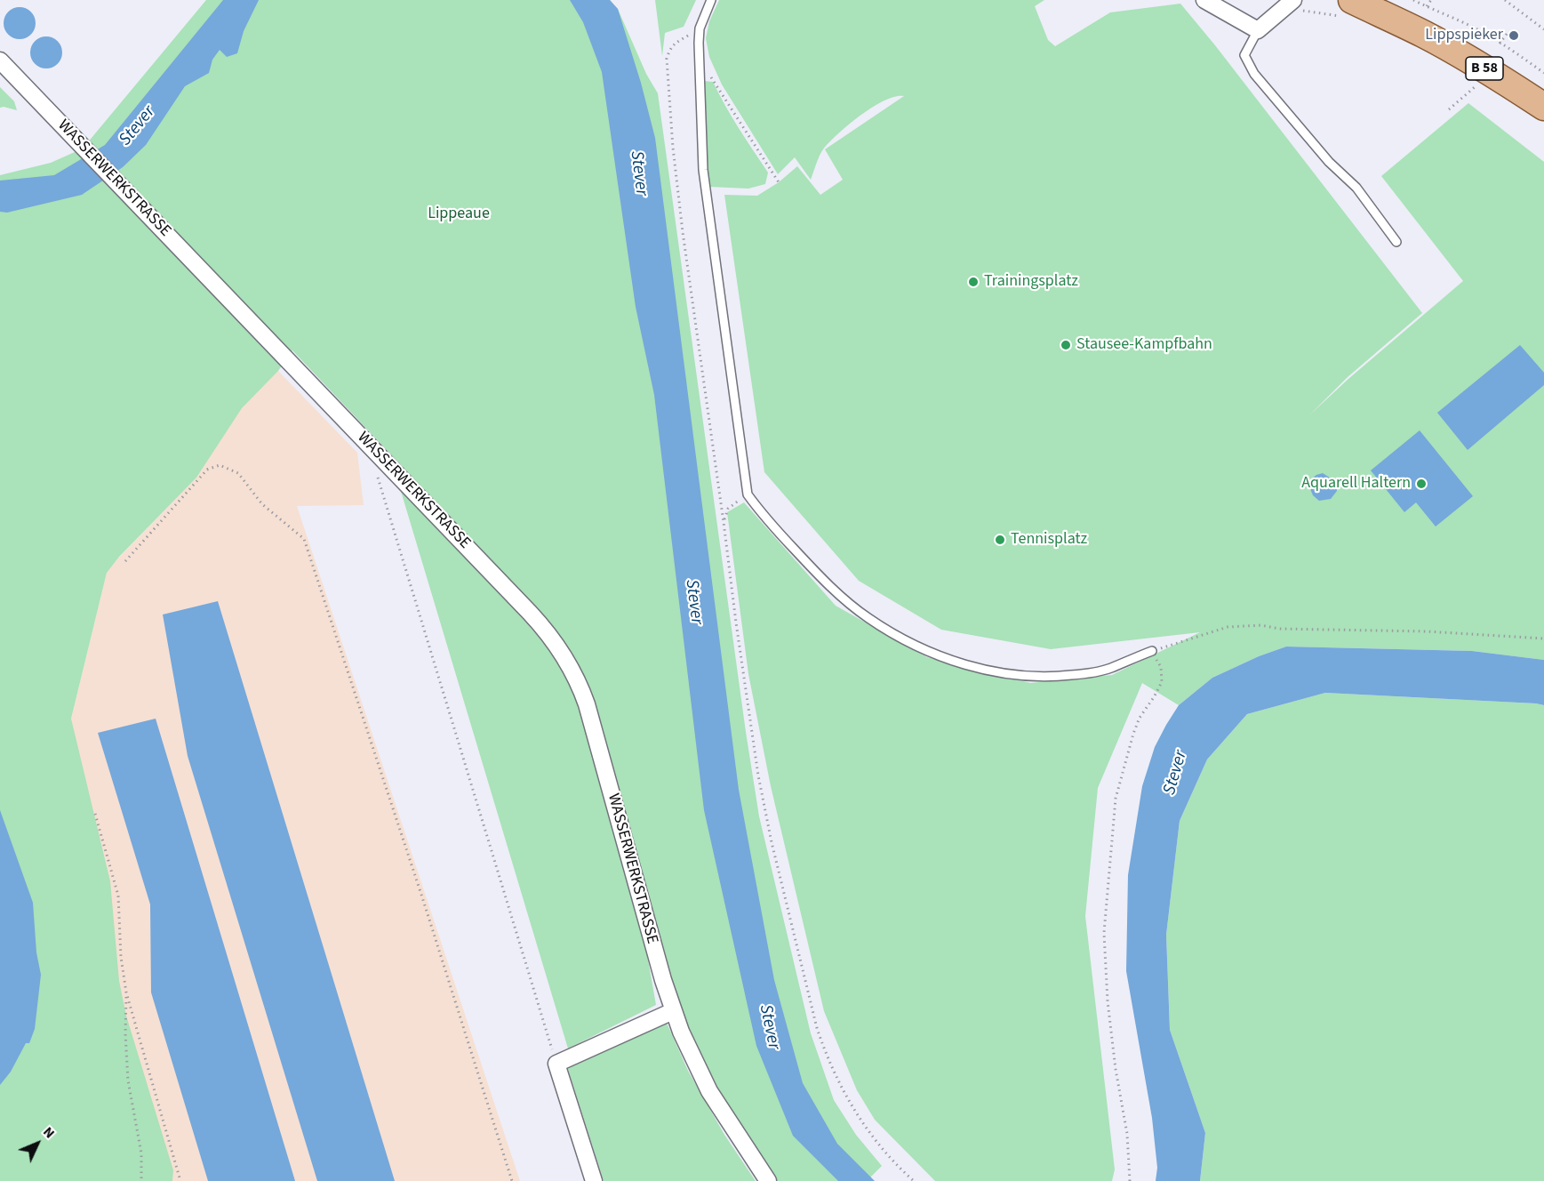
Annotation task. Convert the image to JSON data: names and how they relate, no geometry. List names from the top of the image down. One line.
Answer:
{"streets":{"main road":["B 58"],"street":["WASSERWERKSTRASSE"]},"water":["Stever"],"parks":["Lippeaue"],"places":["Lippspieker","Trainingsplatz","Stausee-Kampfbahn","Aquarell Haltern","Tennisplatz"],"north":"top right"}
